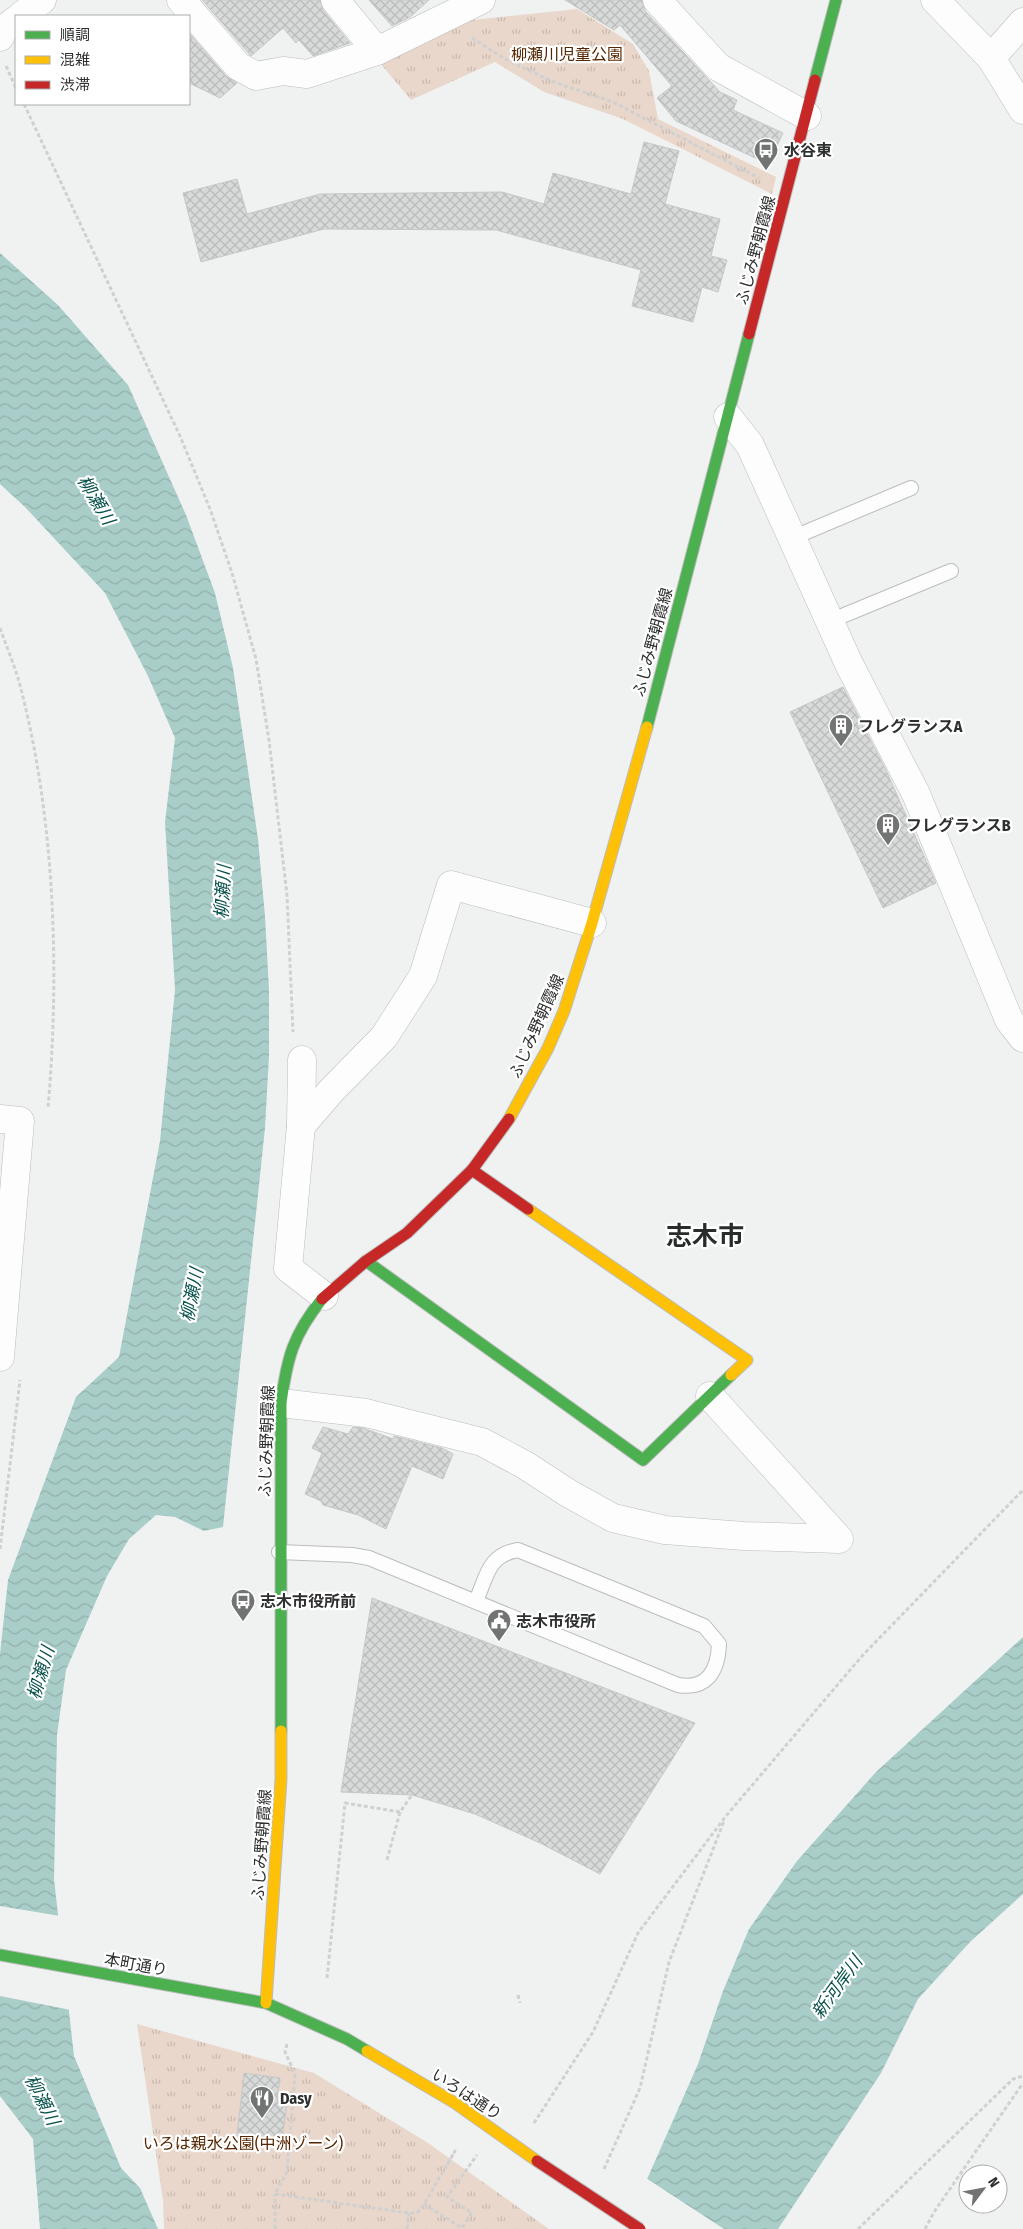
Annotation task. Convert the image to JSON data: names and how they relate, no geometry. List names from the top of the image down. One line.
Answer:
{"streets":{"main road":["ふじみ野朝霞線","本町通り","いろは通り"]},"crossings":[["ふじみ野朝霞線","本町通り"],["ふじみ野朝霞線","いろは通り"],["本町通り","いろは通り"]],"districts":["志木市"],"water":["柳瀬川","新河岸川"],"parks":["柳瀬川児童公園","いろは親水公園(中洲ゾーン)"],"places":{"bus stop":["水谷東","志木市役所前"],"building":["フレグランスA","フレグランスB"],"public building":["志木市役所"],"restaurant":["Dasy"]},"legend":["順調","混雑","渋滞"],"north":"top right"}
